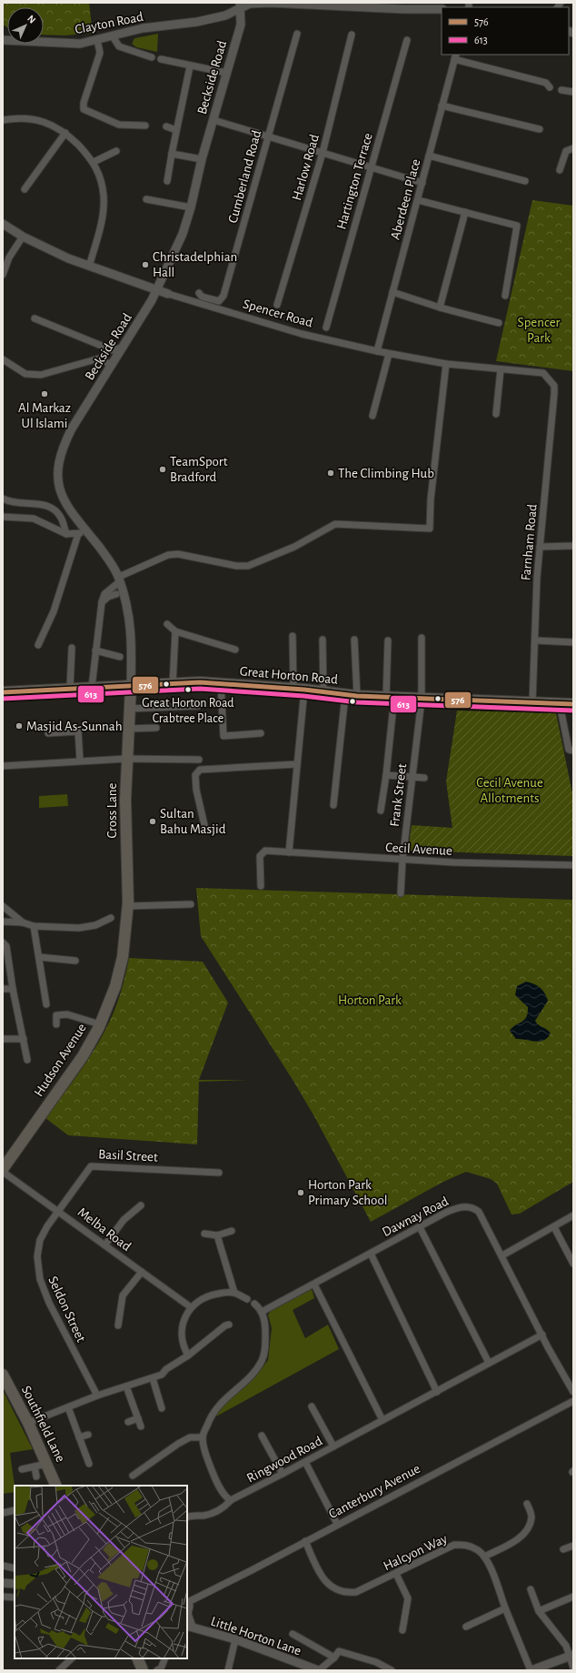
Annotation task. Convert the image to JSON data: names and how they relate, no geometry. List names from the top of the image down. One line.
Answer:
{"streets":{"main road":["Great Horton Road","Cross Lane","Hudson Avenue","Southfield Lane"],"street":["Clayton Road","Beckside Road","Harlow Road","Cumberland Road","Hartington Terrace","Aberdeen Place","Spencer Road","Farnham Road","Frank Street","Cecil Avenue","Basil Street","Dawnay Road","Melba Road","Seldon Street","Ringwood Road","Canterbury Avenue","Halcyon Way","Little Horton Lane"]},"crossings":[["Clayton Road","Beckside Road"],["Beckside Road","Spencer Road"],["Beckside Road","Great Horton Road"],["Beckside Road","Cross Lane"],["Aberdeen Place","Spencer Road"],["Spencer Road","Farnham Road"],["Farnham Road","Great Horton Road"],["Great Horton Road","Frank Street"],["Great Horton Road","Cross Lane"],["Frank Street","Cecil Avenue"],["Cross Lane","Hudson Avenue"],["Hudson Avenue","Melba Road"],["Basil Street","Melba Road"],["Basil Street","Seldon Street"],["Dawnay Road","Ringwood Road"],["Melba Road","Seldon Street"],["Canterbury Avenue","Halcyon Way"]],"parks":["Spencer Park","Cecil Avenue Allotments","Horton Park"],"places":["Christadelphian Hall","Al Markaz Ul Islami","TeamSport Bradford","The Climbing Hub","Great Horton Road Crabtree Place","Masjid As-Sunnah","Sultan Bahu Masjid","Horton Park Primary School"],"lines":["transit line 576","transit line 613"],"legend":["576","613"],"north":"top right"}
